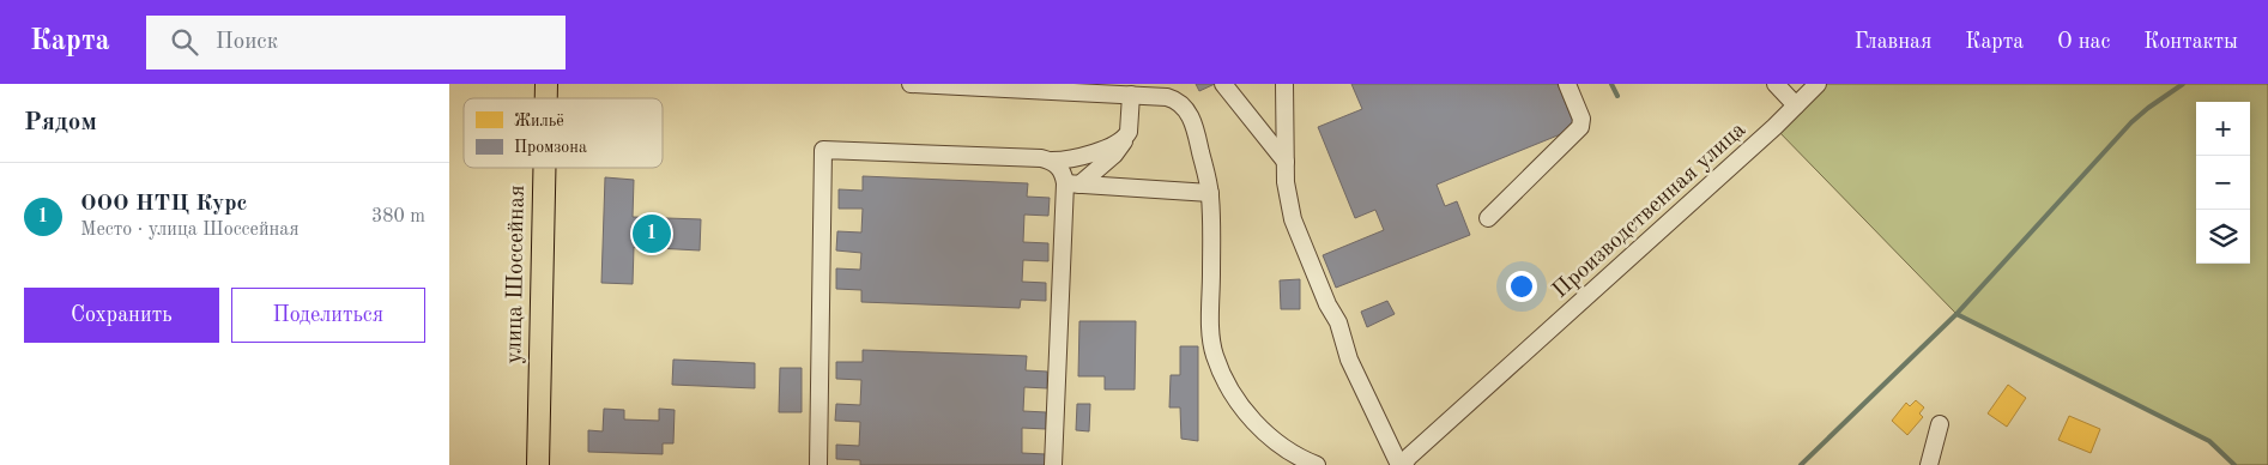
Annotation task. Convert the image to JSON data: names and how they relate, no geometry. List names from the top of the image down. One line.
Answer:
{"streets":{"main road":["улица Шоссейная"],"street":["Производственная улица"]},"legend":["Жильё","Промзона"],"page":{"header":"Карта","search":"Поиск","nav":["Главная","Карта","О нас","Контакты"],"heading":"Рядом","map_buttons":["+","−"],"list":[{"mark":"1","name":"ООО НТЦ Курс","note":"Место · улица Шоссейная","value":"380 m"}],"pins":"1","buttons":["Сохранить","Поделиться"]}}
